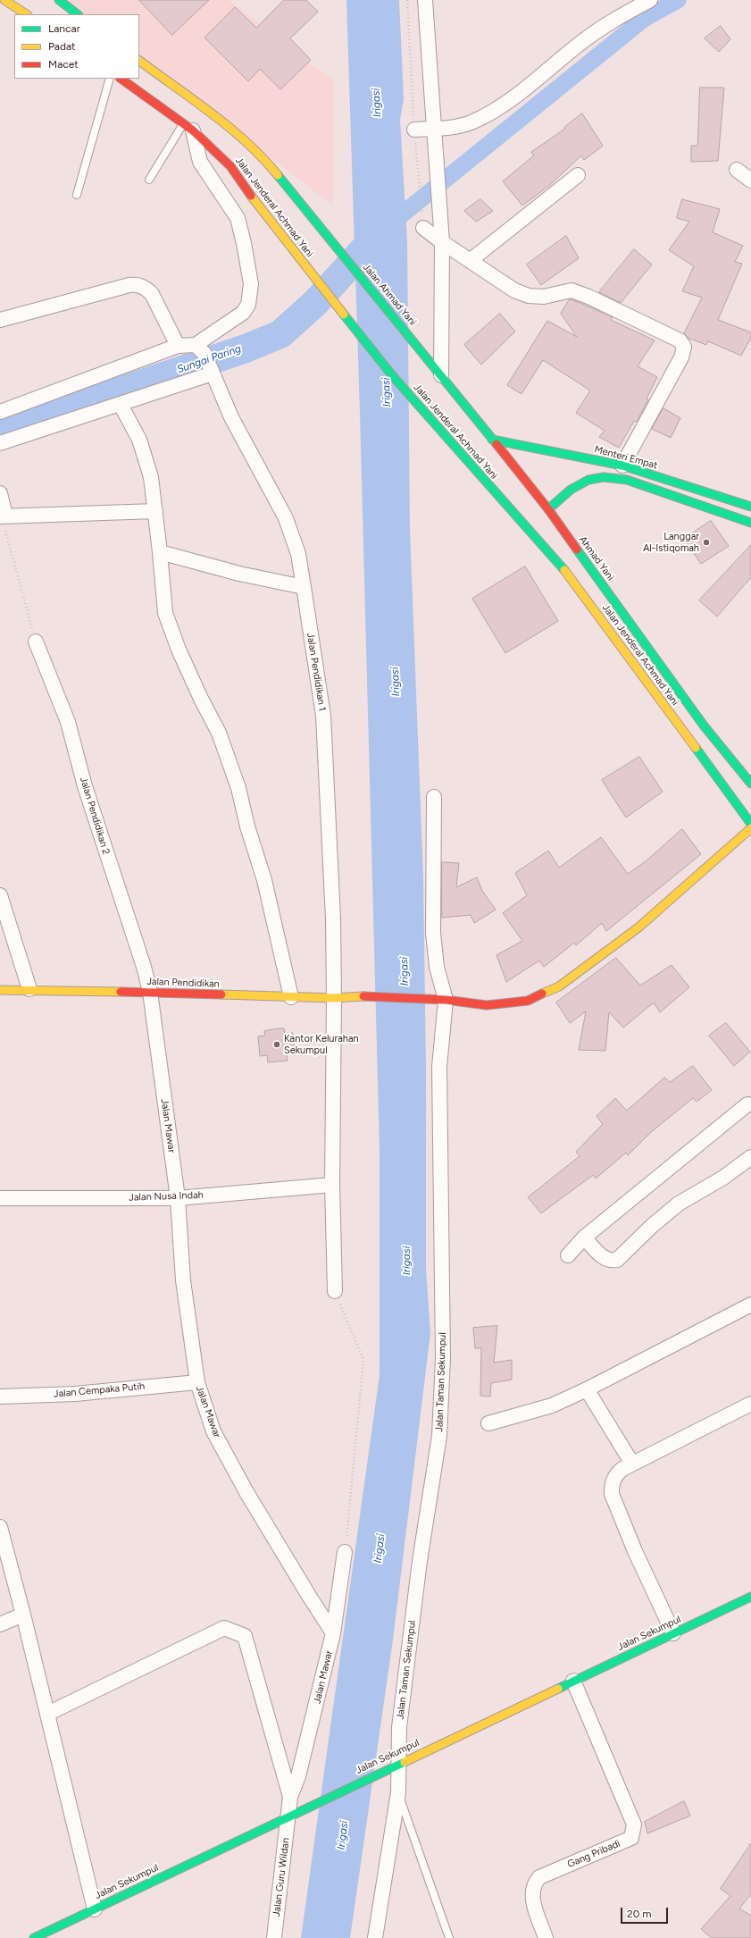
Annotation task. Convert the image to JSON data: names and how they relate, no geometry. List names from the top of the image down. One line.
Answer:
{"streets":{"main road":["Jalan Jenderal Achmad Yani","Jalan Ahmad Yani","Menteri Empat","Ahmad Yani","Jalan Pendidikan","Jalan Sekumpul"],"street":["Jalan Pendidikan 1","Jalan Pendidikan 2","Jalan Mawar","Jalan Nusa Indah","Jalan Taman Sekumpul","Jalan Cempaka Putih","Gang Pribadi","Jalan Guru Wildan"]},"crossings":[["Jalan Jenderal Achmad Yani","Jalan Ahmad Yani"],["Jalan Jenderal Achmad Yani","Ahmad Yani"],["Jalan Ahmad Yani","Ahmad Yani"],["Menteri Empat","Ahmad Yani"],["Jalan Pendidikan 1","Jalan Pendidikan"],["Jalan Pendidikan 1","Jalan Nusa Indah"],["Jalan Pendidikan 2","Jalan Pendidikan"],["Jalan Pendidikan 2","Jalan Mawar"],["Jalan Pendidikan","Jalan Mawar"],["Jalan Pendidikan","Jalan Taman Sekumpul"],["Jalan Mawar","Jalan Nusa Indah"],["Jalan Mawar","Jalan Cempaka Putih"],["Jalan Mawar","Jalan Guru Wildan"],["Jalan Taman Sekumpul","Jalan Sekumpul"],["Jalan Sekumpul","Gang Pribadi"],["Jalan Sekumpul","Jalan Guru Wildan"]],"water":["Irigasi","Sungai Paring"],"places":["Langgar Al-Istiqomah","Kantor Kelurahan Sekumpul"],"legend":["Lancar","Padat","Macet"],"scale_bar":"20 m"}
